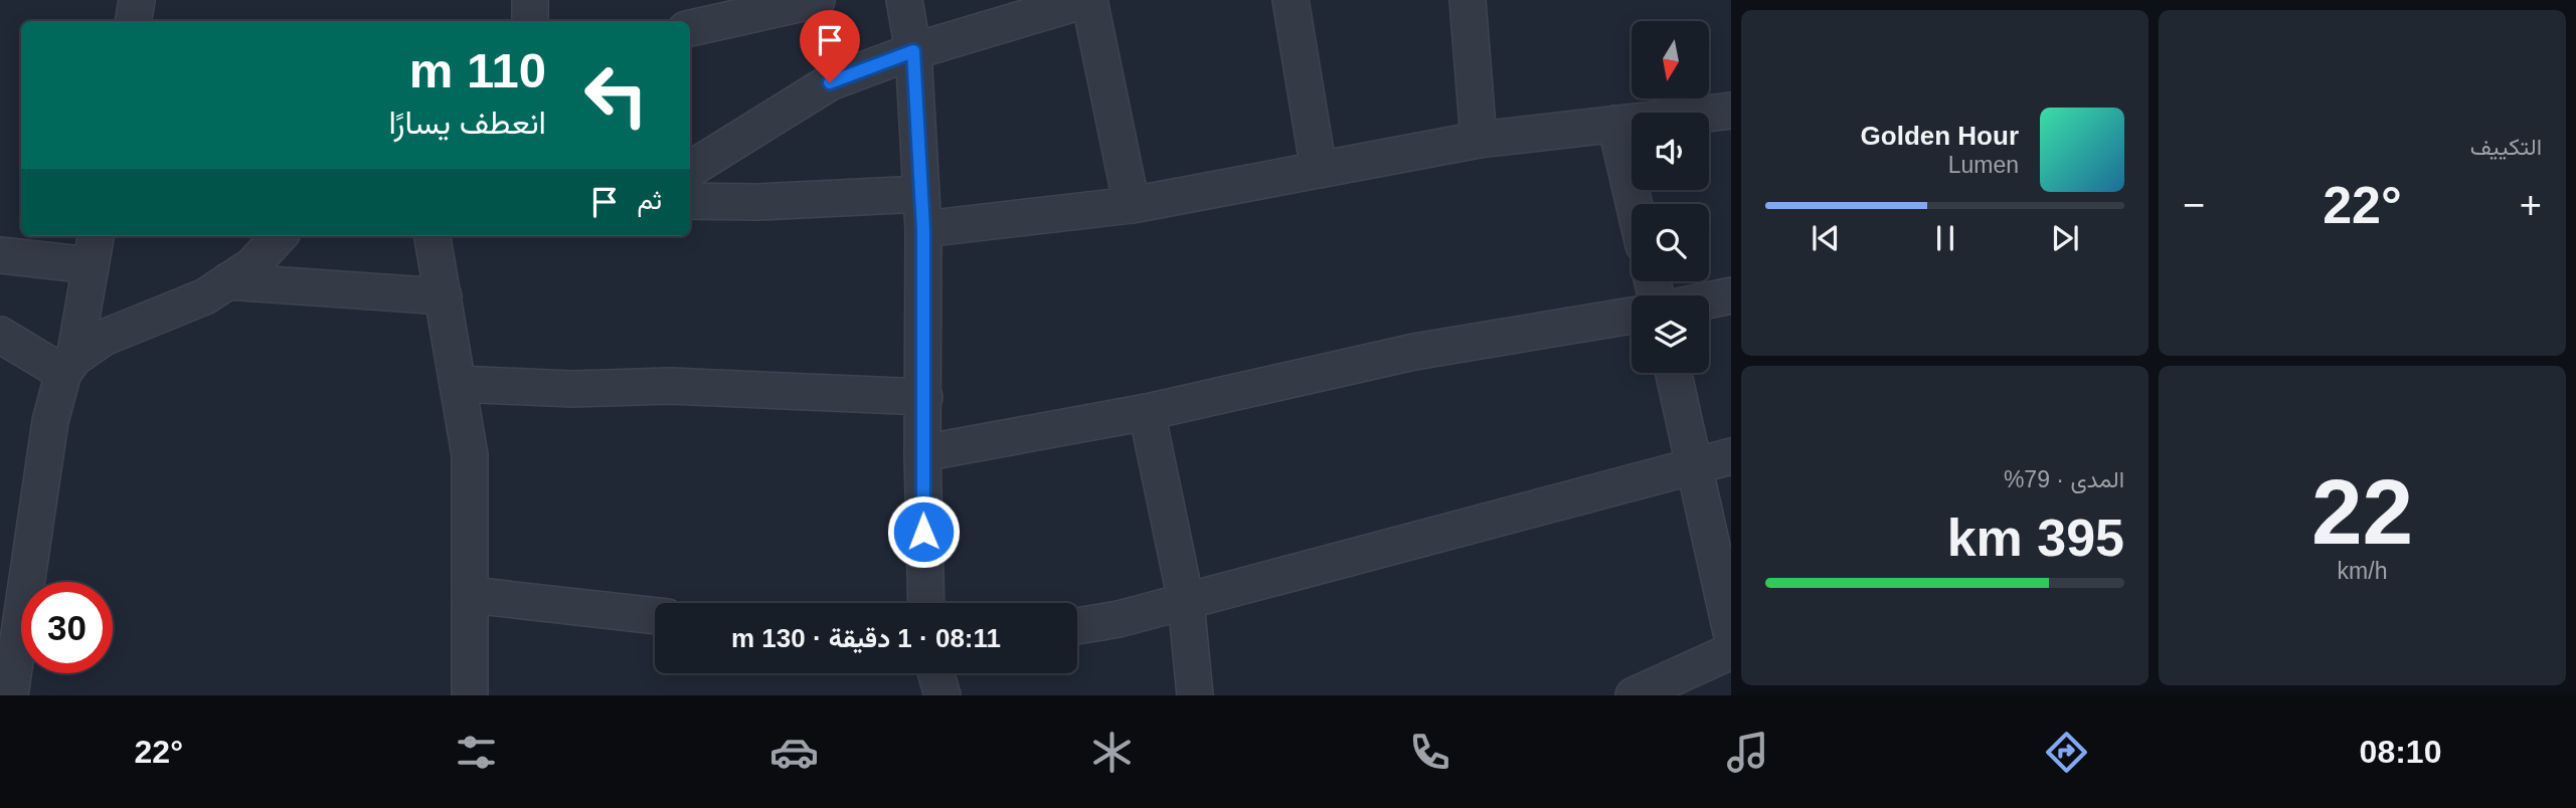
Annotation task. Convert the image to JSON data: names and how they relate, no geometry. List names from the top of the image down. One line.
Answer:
{"north":"bottom","page":{"tile":["التكييف",["22","km/h"],["المدى · 79%","395 km"]],"turn":["110 m","انعطف يسارًا"],"song":["Golden Hour","Lumen"],"then":"ثم","heat":["−","22°","+"],"limit":"30","trip":"08:11 · 1 دقيقة · 130 m","tabs":["08:10","22°"]}}
